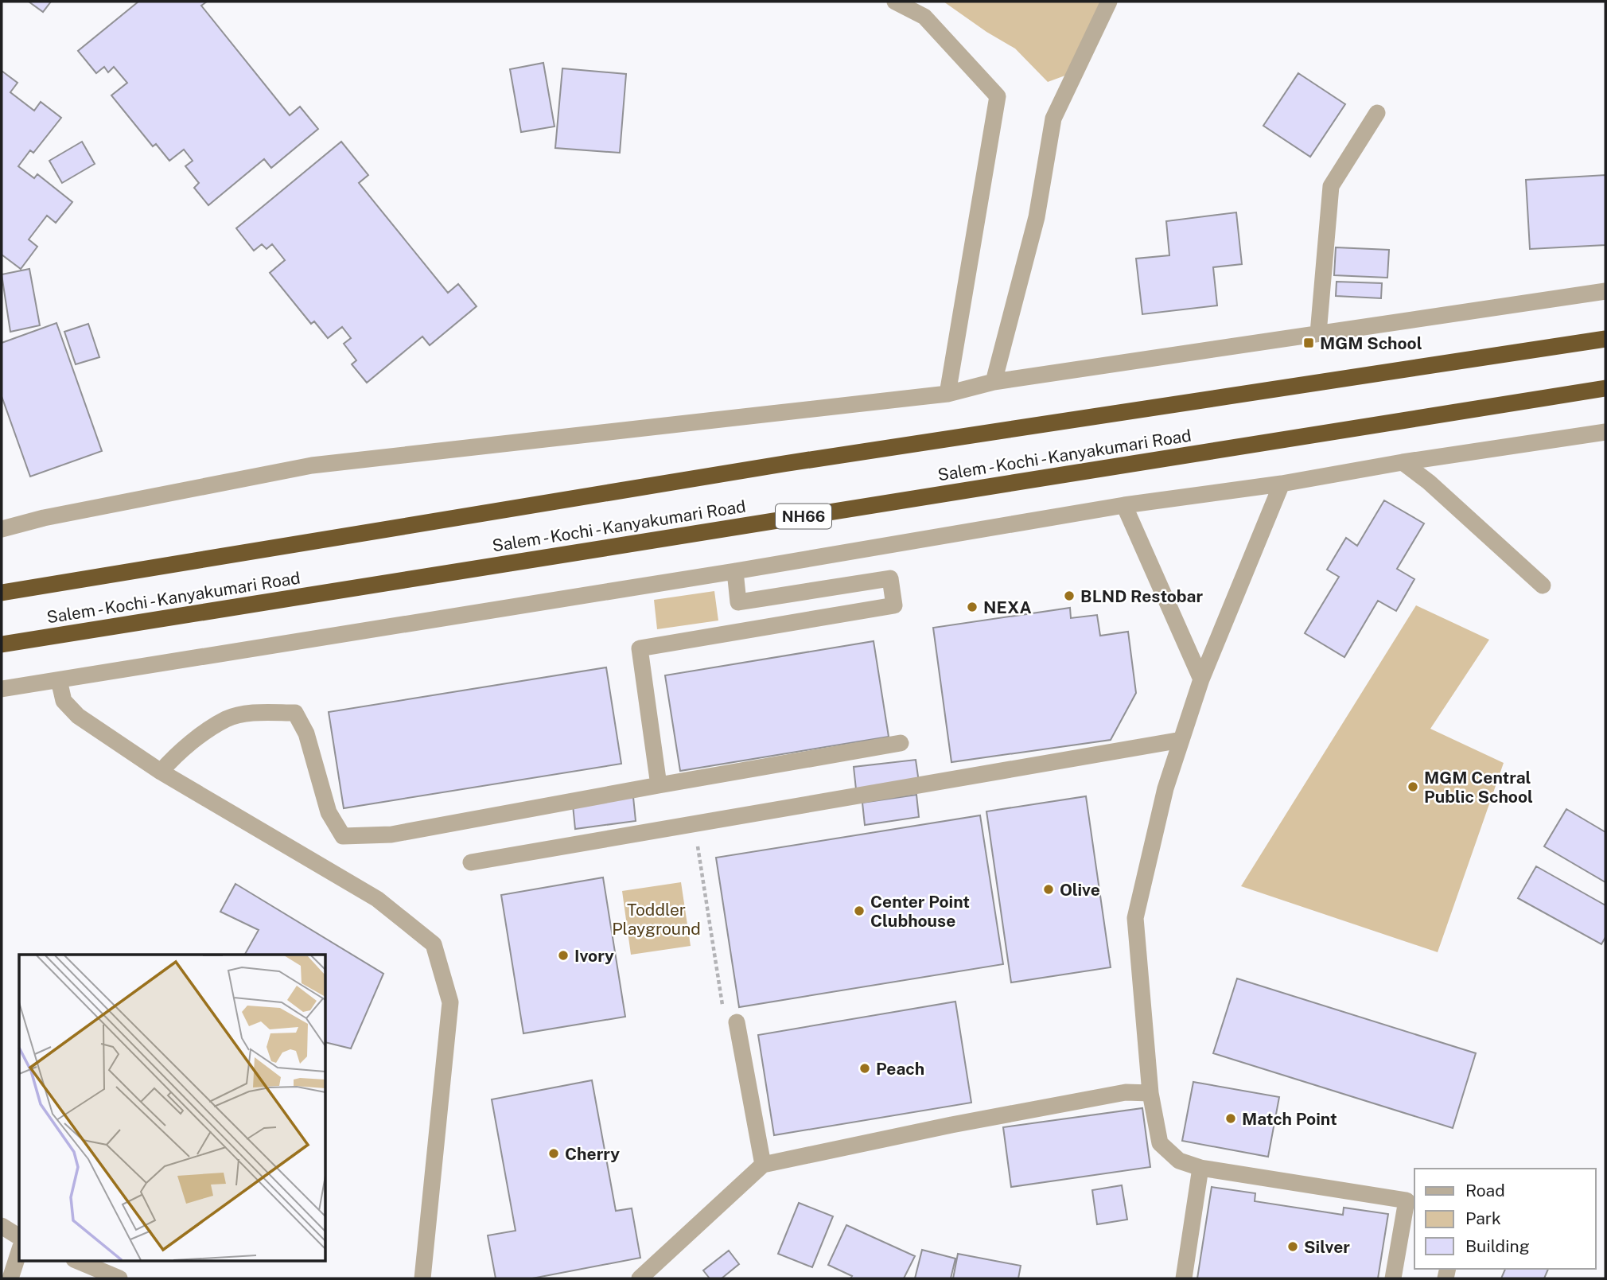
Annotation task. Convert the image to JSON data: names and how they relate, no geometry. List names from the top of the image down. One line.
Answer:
{"streets":{"highway":["Salem - Kochi - Kanyakumari Road","NH66"]},"parks":["Toddler Playground"],"places":{"transit":["MGM School"],"other":["BLND Restobar","NEXA","MGM Central Public School","Olive","Center Point Clubhouse","Ivory","Peach","Match Point","Cherry","Silver"]},"legend":["Road","Park","Building"]}
